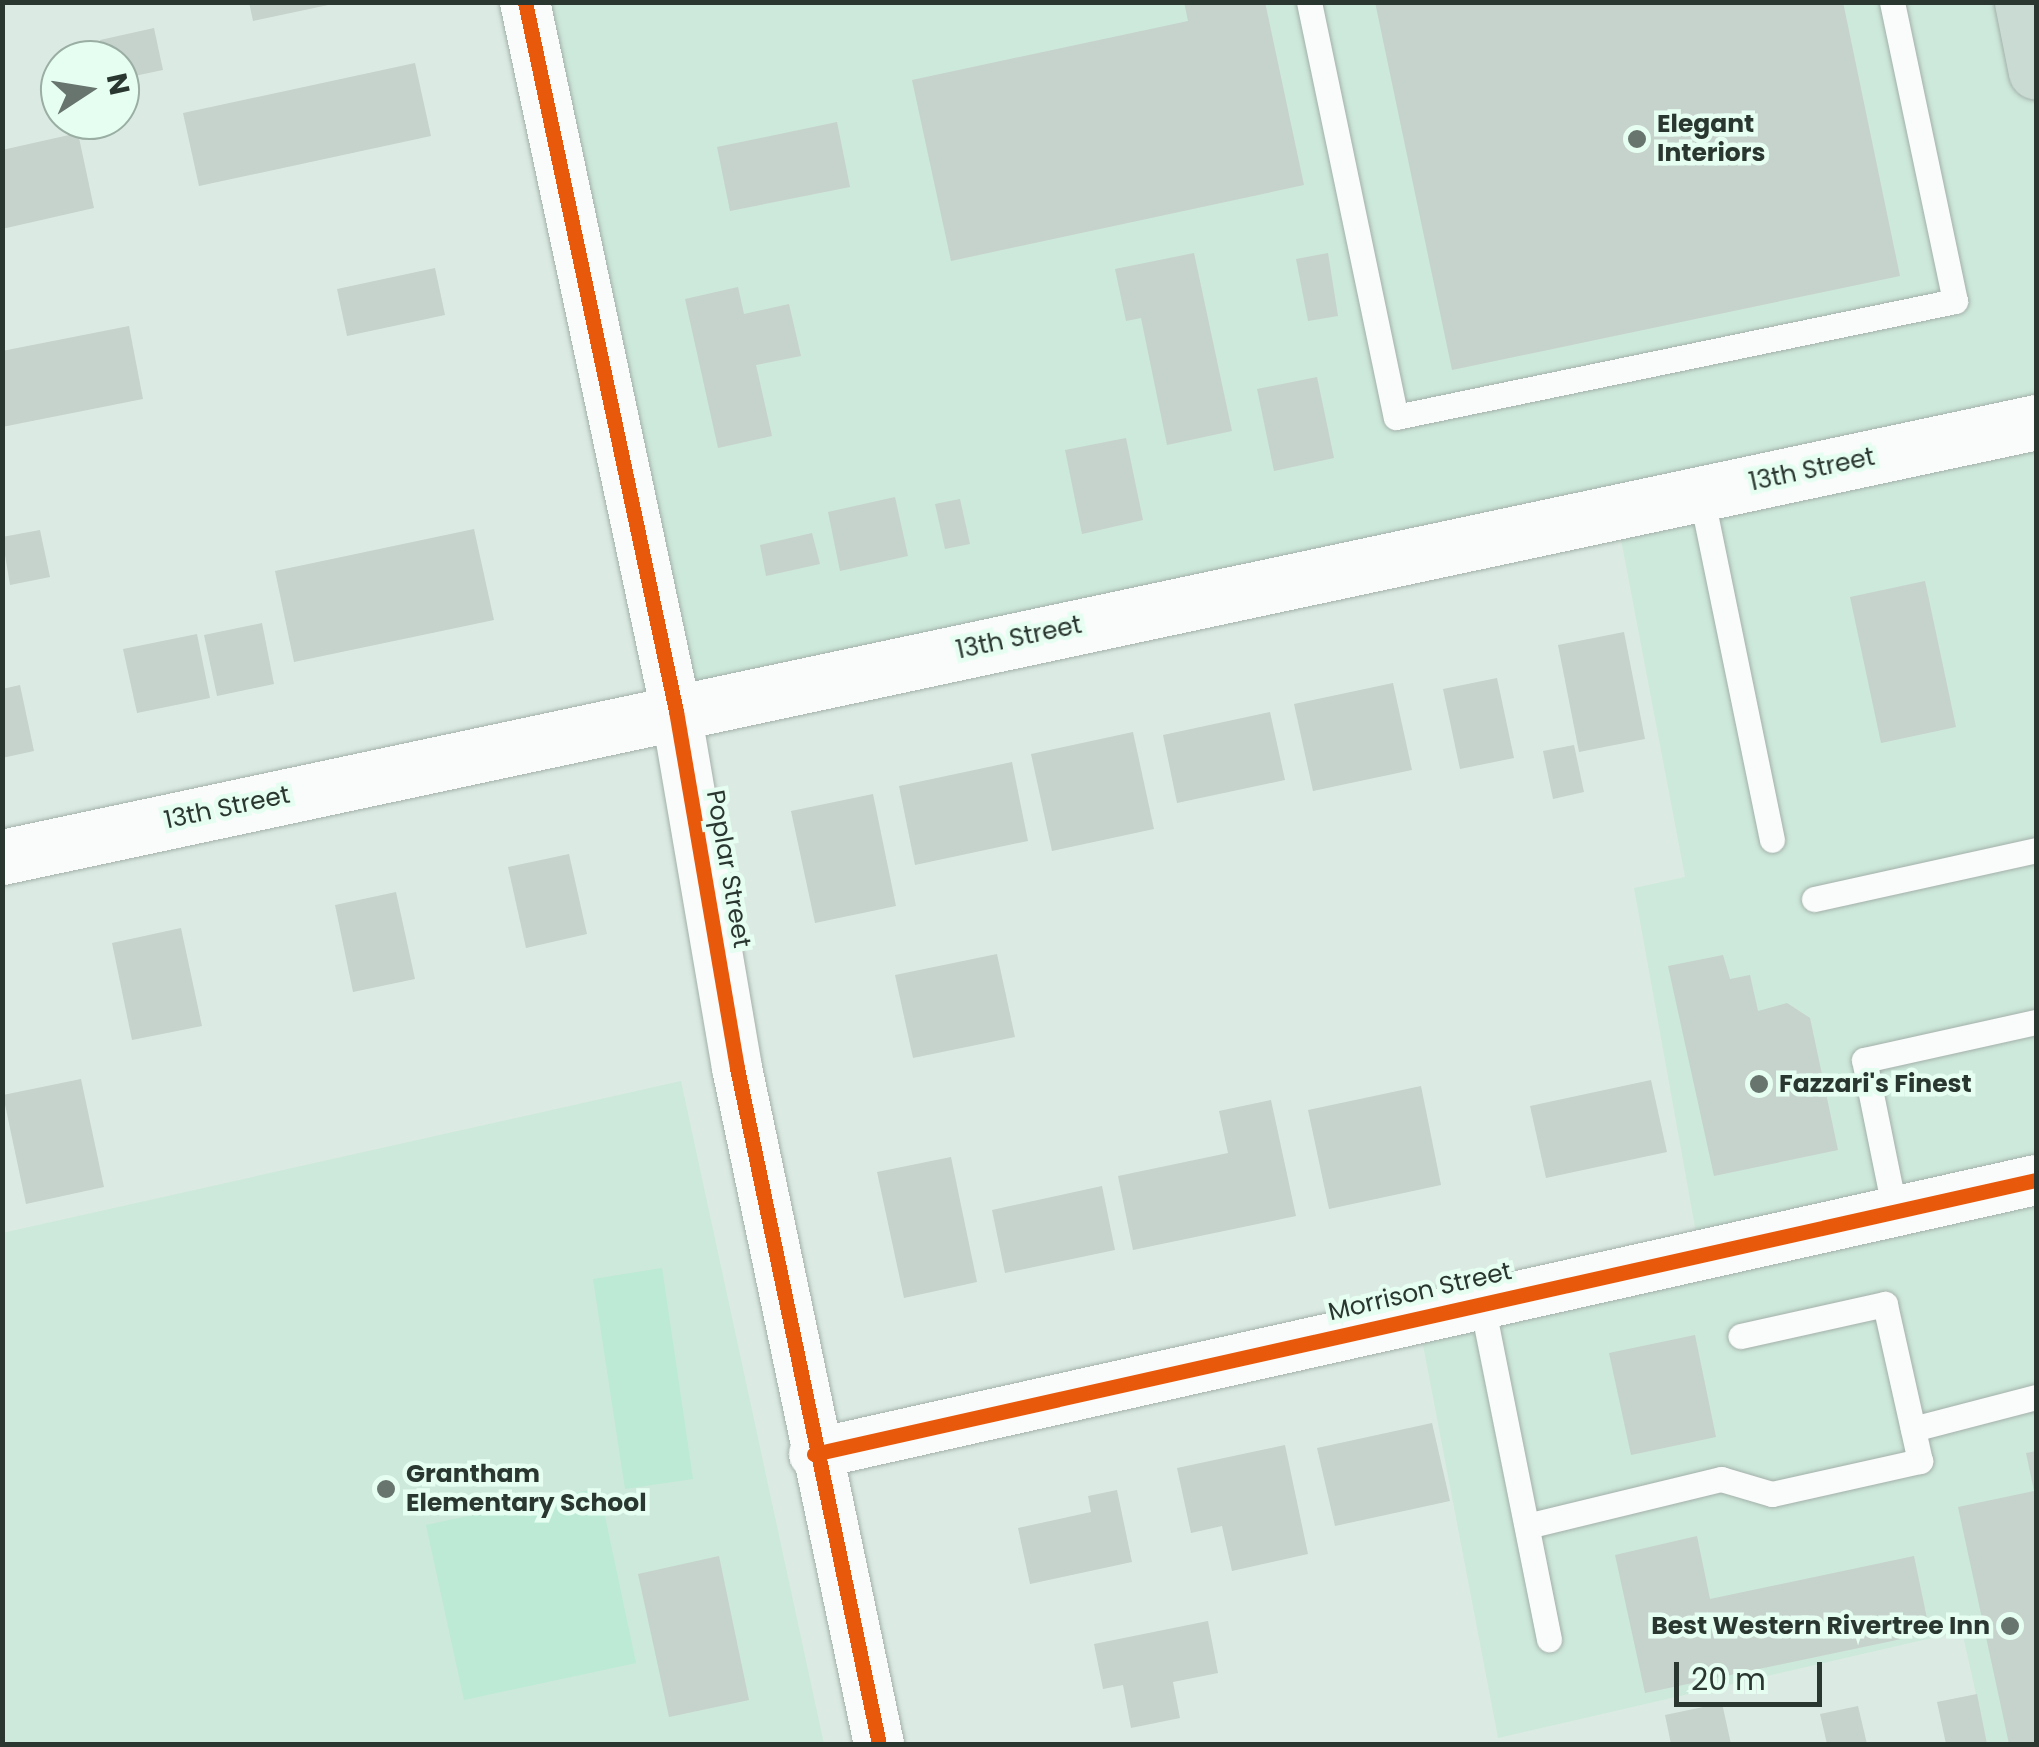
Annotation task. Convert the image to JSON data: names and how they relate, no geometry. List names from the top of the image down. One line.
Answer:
{"streets":{"main road":["13th Street"],"street":["Poplar Street","Morrison Street"]},"crossings":[["13th Street","Poplar Street"],["Poplar Street","Morrison Street"]],"places":["Elegant Interiors","Fazzari's Finest","Grantham Elementary School","Best Western Rivertree Inn"],"scale_bar":"20 m","north":"right"}
